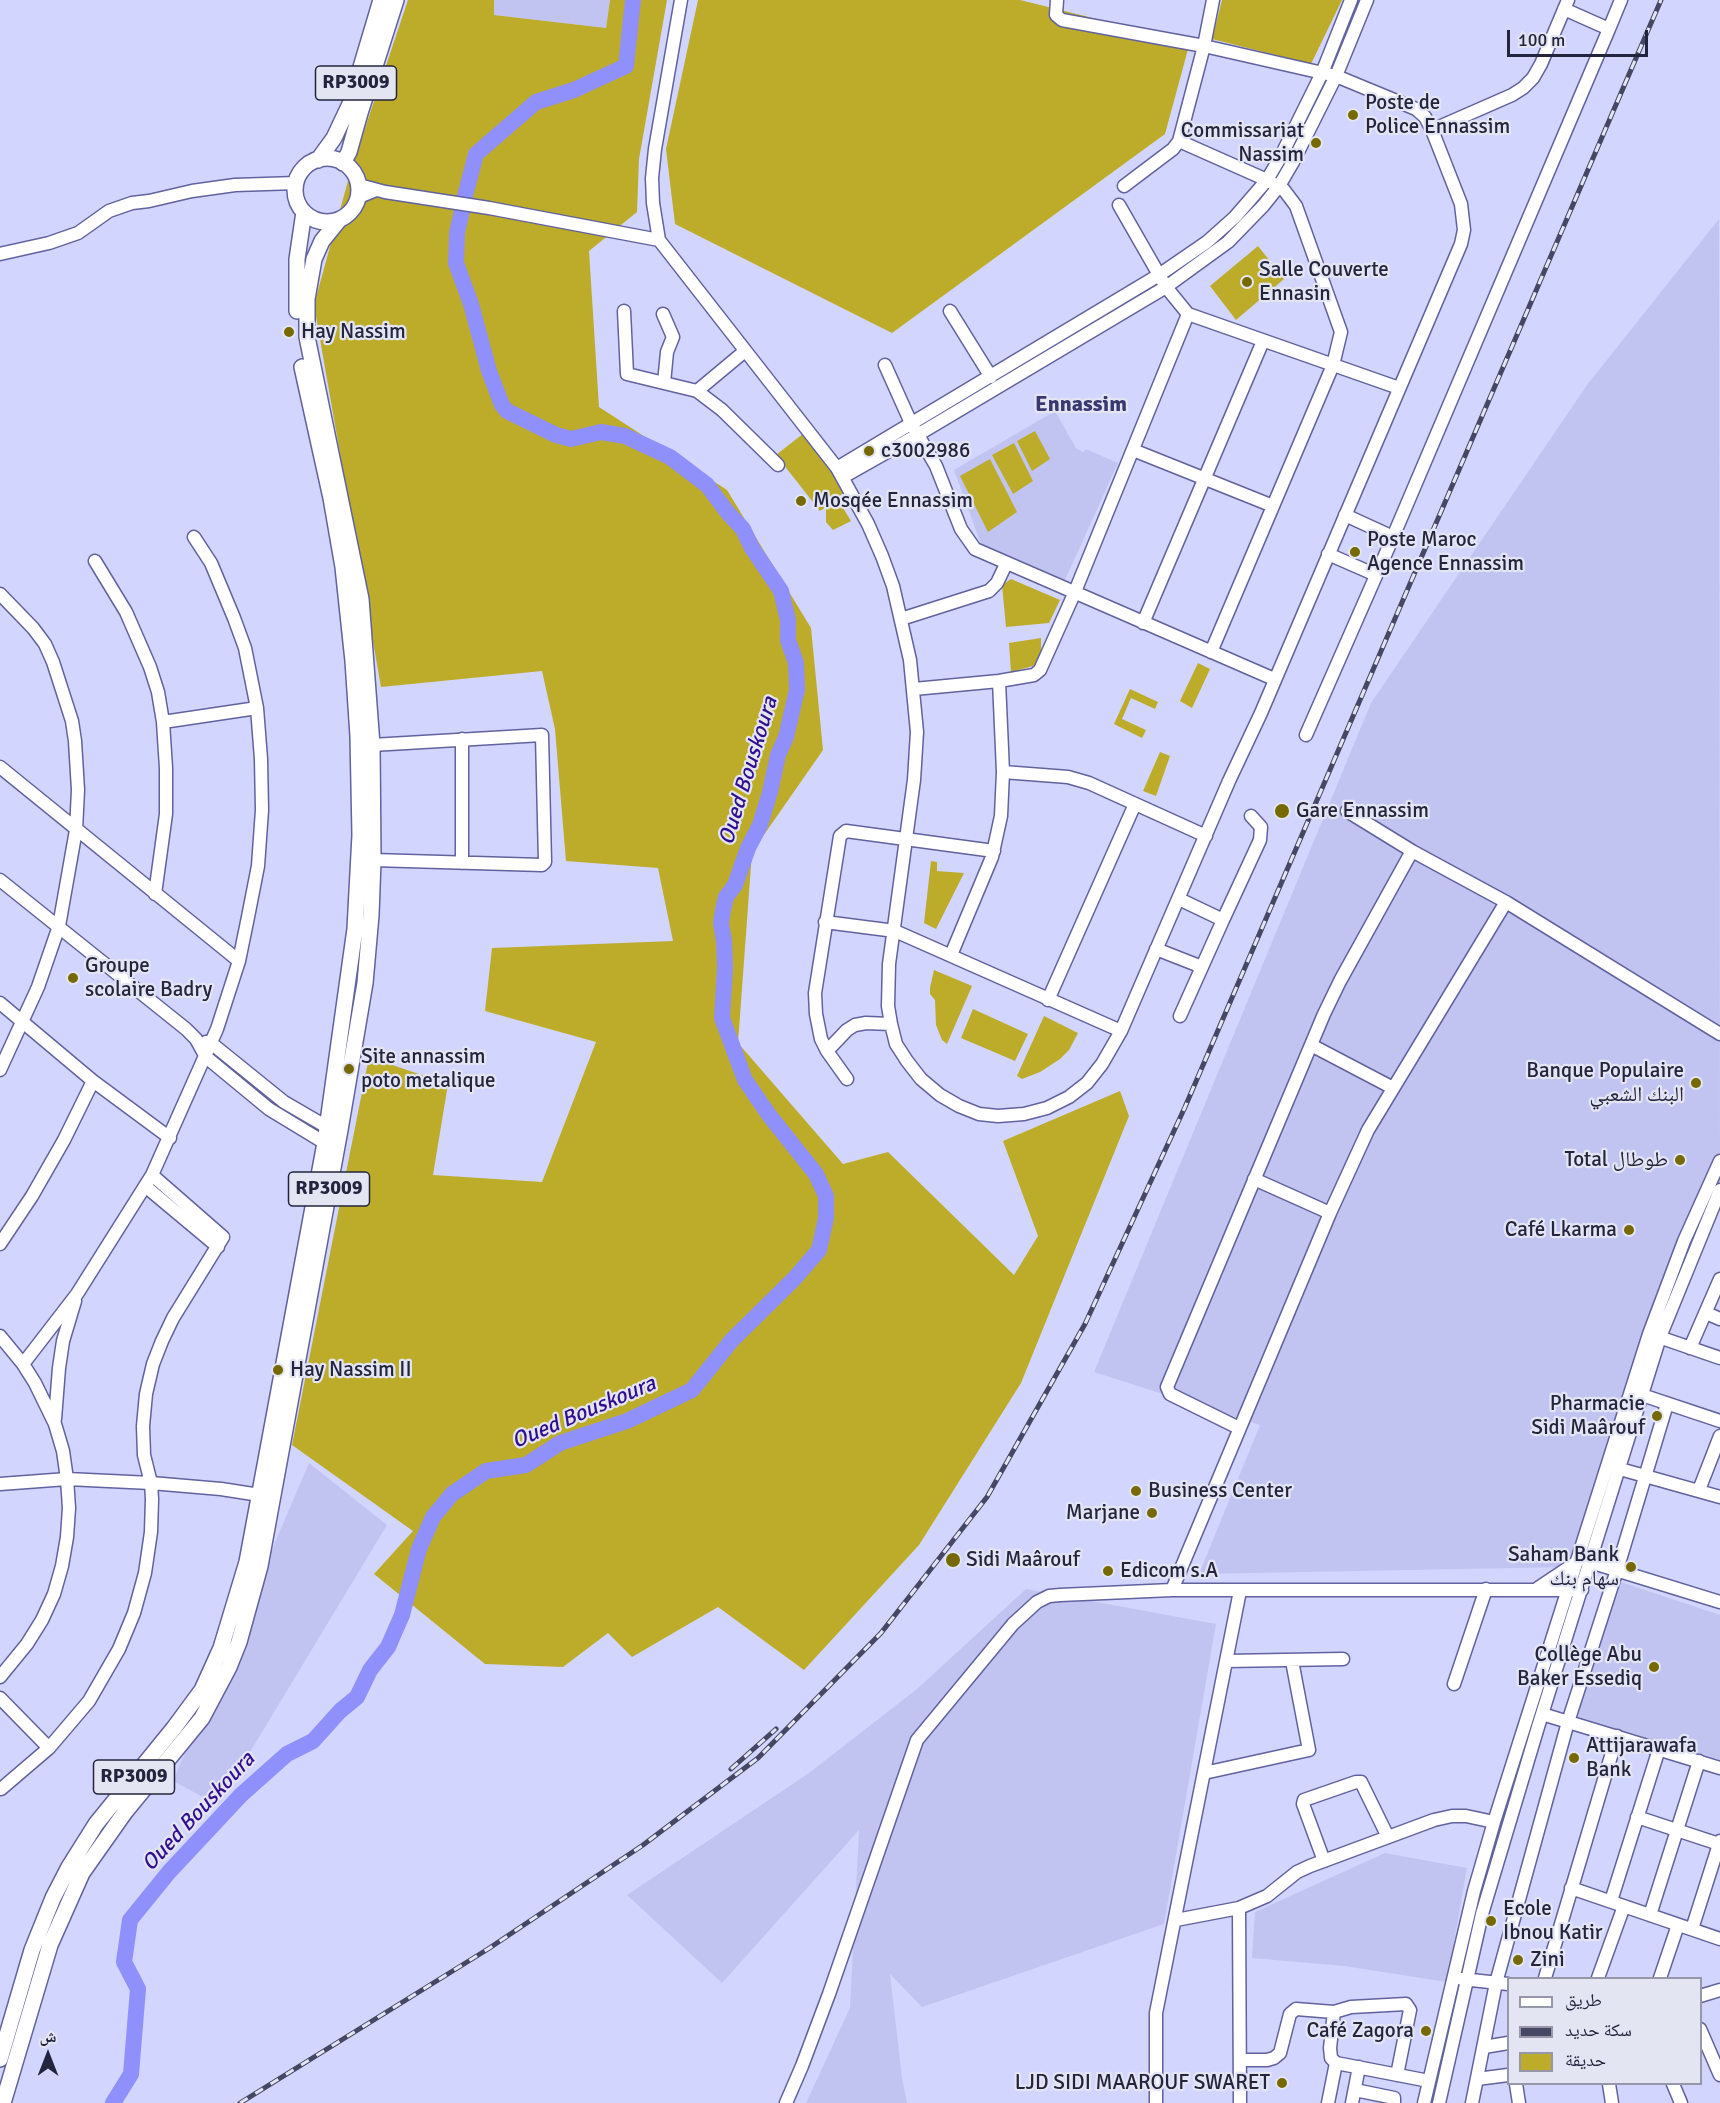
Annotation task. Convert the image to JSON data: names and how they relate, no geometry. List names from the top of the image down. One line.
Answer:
{"streets":{"main road":["RP3009"]},"districts":["Ennassim"],"water":["Oued Bouskoura"],"places":["Poste de Police Ennassim","Commissariat Nassim","Salle Couverte Ennasin","Hay Nassim","c3002986","Mosqée Ennassim","Poste Maroc Agence Ennassim","Gare Ennassim","Groupe scolaire Badry","Site annassim poto metalique","Banque Populaire البنك الشعبي","Total طوطال","Café Lkarma","Hay Nassim II","Pharmacie Sidi Maârouf","Business Center","Marjane","Sidi Maârouf","Saham Bank سهام بنك","Edicom s.A","Collège Abu Baker Essediq","Attijarawafa Bank","Ecole Ibnou Katir","Zini","Café Zagora","LJD SIDI MAAROUF SWARET"],"legend":["طريق","سكة حديد","حديقة"],"scale_bar":"100 m","north":"top"}
